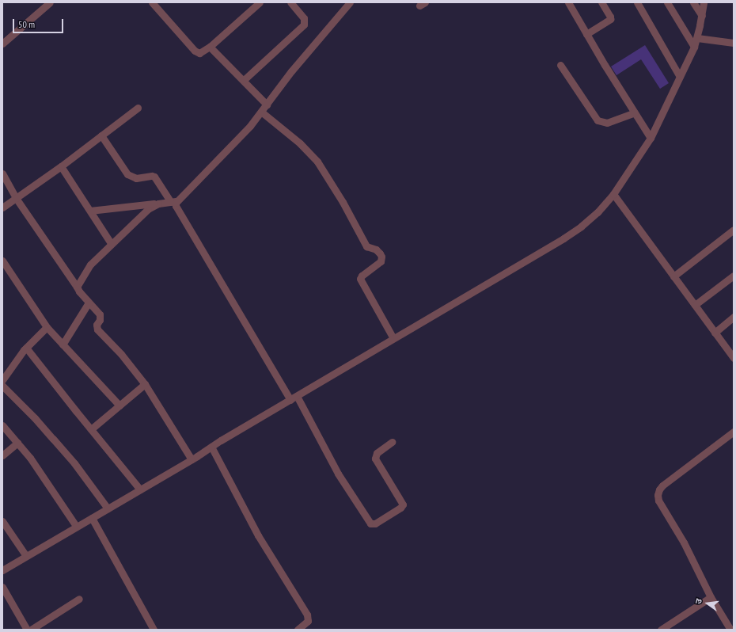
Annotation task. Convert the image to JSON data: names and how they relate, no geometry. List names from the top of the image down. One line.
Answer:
{"scale_bar":"50 m","north":"left"}
